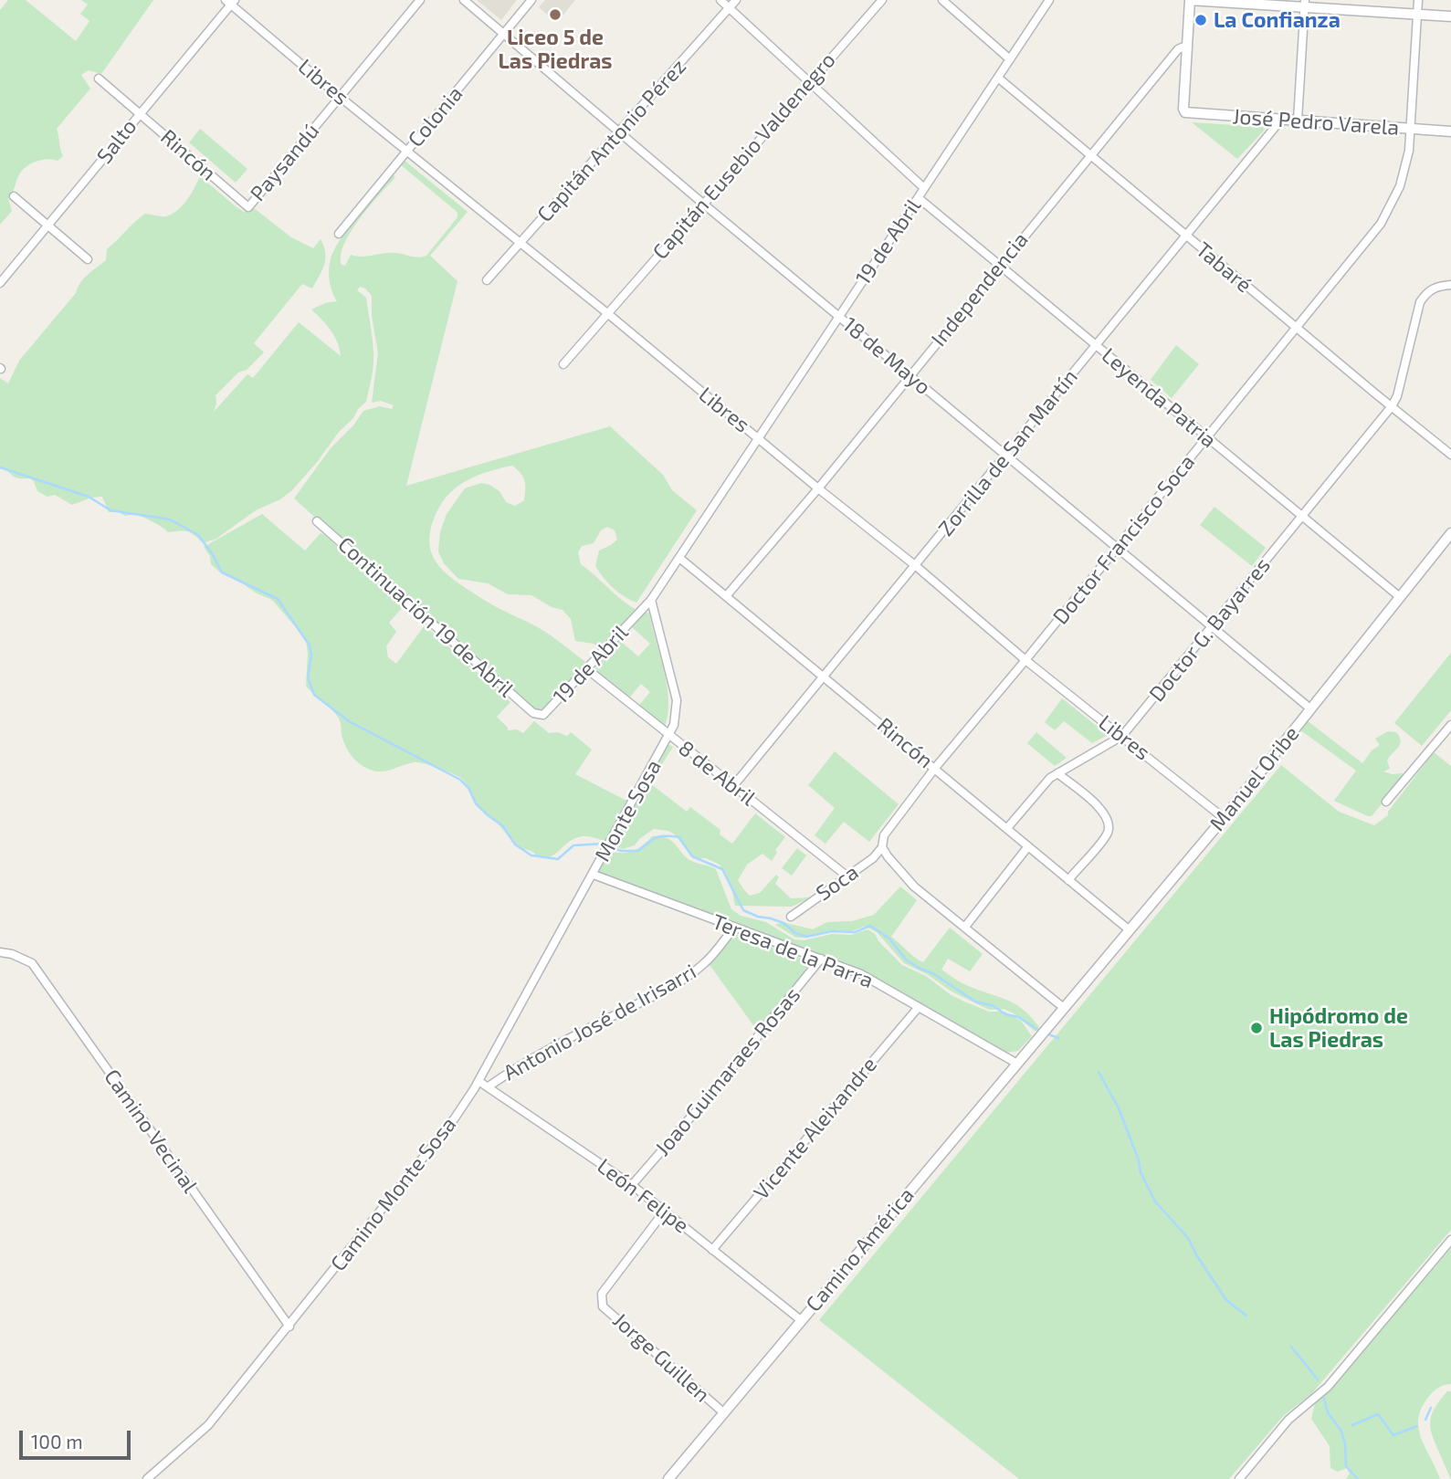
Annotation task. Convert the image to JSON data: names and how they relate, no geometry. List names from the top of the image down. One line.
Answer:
{"streets":{"street":["Libres","Colonia","José Pedro Varela","Capitán Antonio Pérez","Salto","Rincón","Capitán Eusebio Valdenegro","Paysandú","19 de Abril","Tabaré","Independencia","18 de Mayo","Leyenda Patria","Zorrilla de San Martín","Doctor Francisco Soca","Continuación 19 de Abril","Doctor G. Bayarres","8 de Abril","Manuel Oribe","Monte Sosa","Soca","Teresa de la Parra","Antonio José de Irisarri","Joao Guimaraes Rosas","Vicente Aleixandre","Camino Vecinal","Camino Monte Sosa","León Felipe","Camino América","Jorge Guillen"]},"crossings":[["Libres","Colonia"],["Libres","Capitán Antonio Pérez"],["Libres","Salto"],["Libres","Capitán Eusebio Valdenegro"],["Libres","Paysandú"],["Libres","19 de Abril"],["Libres","Independencia"],["Libres","Zorrilla de San Martín"],["Libres","Doctor Francisco Soca"],["Libres","Doctor G. Bayarres"],["Libres","Manuel Oribe"],["Colonia","18 de Mayo"],["José Pedro Varela","Independencia"],["José Pedro Varela","Zorrilla de San Martín"],["José Pedro Varela","Doctor Francisco Soca"],["Capitán Antonio Pérez","18 de Mayo"],["Salto","Rincón"],["Rincón","Paysandú"],["Rincón","19 de Abril"],["Rincón","Independencia"],["Rincón","Zorrilla de San Martín"],["Rincón","Doctor Francisco Soca"],["Rincón","Doctor G. Bayarres"],["Rincón","Manuel Oribe"],["Capitán Eusebio Valdenegro","18 de Mayo"],["19 de Abril","Tabaré"],["19 de Abril","18 de Mayo"],["19 de Abril","Leyenda Patria"],["19 de Abril","Continuación 19 de Abril"],["19 de Abril","8 de Abril"],["19 de Abril","Monte Sosa"],["Tabaré","Independencia"],["Tabaré","Zorrilla de San Martín"],["Tabaré","Doctor Francisco Soca"],["Tabaré","Doctor G. Bayarres"],["Independencia","18 de Mayo"],["Independencia","Leyenda Patria"],["18 de Mayo","Zorrilla de San Martín"],["18 de Mayo","Doctor Francisco Soca"],["18 de Mayo","Doctor G. Bayarres"],["18 de Mayo","Manuel Oribe"],["Leyenda Patria","Zorrilla de San Martín"],["Leyenda Patria","Doctor Francisco Soca"],["Leyenda Patria","Doctor G. Bayarres"],["Leyenda Patria","Manuel Oribe"],["Zorrilla de San Martín","8 de Abril"],["Doctor Francisco Soca","Soca"],["8 de Abril","Monte Sosa"],["8 de Abril","Soca"],["Manuel Oribe","Camino América"],["Monte Sosa","Teresa de la Parra"],["Monte Sosa","Camino Monte Sosa"],["Teresa de la Parra","Antonio José de Irisarri"],["Teresa de la Parra","Joao Guimaraes Rosas"],["Teresa de la Parra","Vicente Aleixandre"],["Teresa de la Parra","Camino Monte Sosa"],["Teresa de la Parra","Camino América"],["Antonio José de Irisarri","León Felipe"],["Joao Guimaraes Rosas","León Felipe"],["Vicente Aleixandre","León Felipe"],["Camino Vecinal","Camino Monte Sosa"],["Camino Monte Sosa","León Felipe"],["León Felipe","Camino América"],["León Felipe","Jorge Guillen"],["Camino América","Jorge Guillen"]],"places":["Liceo 5 de Las Piedras","La Confianza","Hipódromo de Las Piedras"],"scale_bar":"100 m"}
